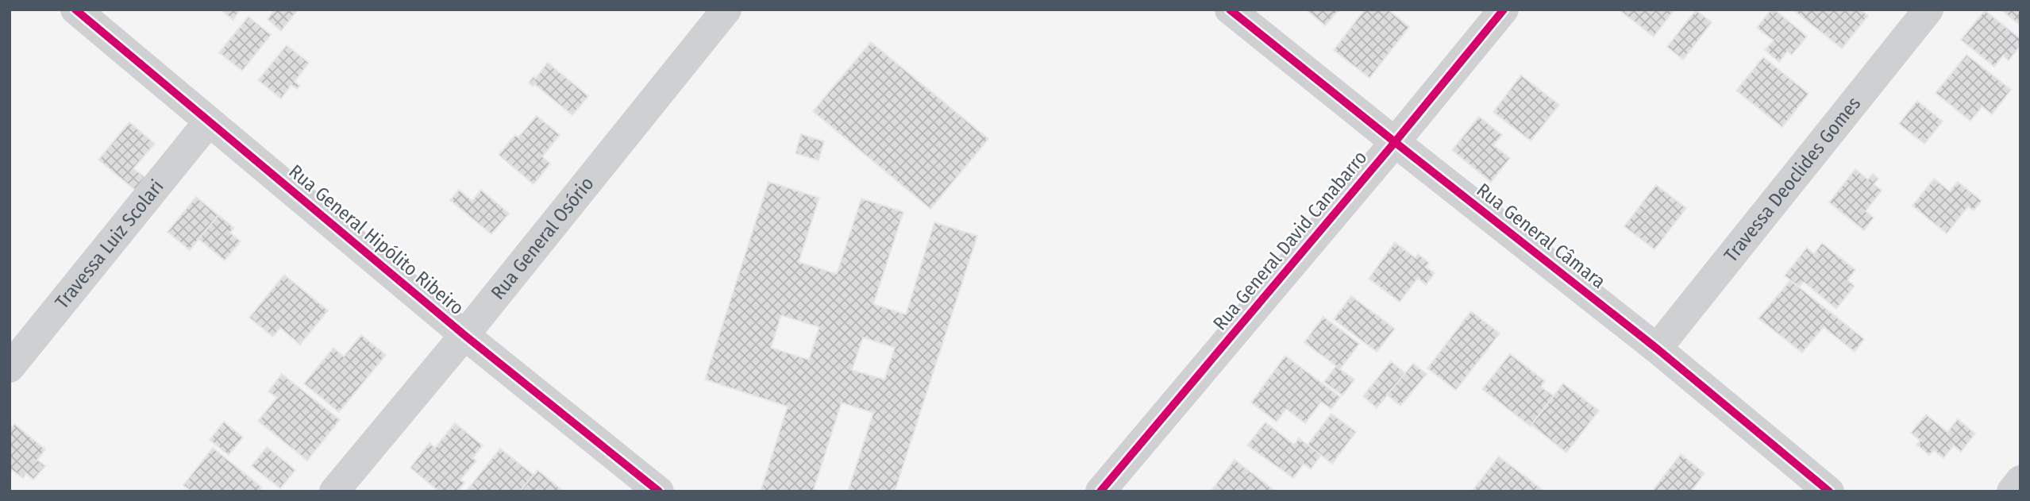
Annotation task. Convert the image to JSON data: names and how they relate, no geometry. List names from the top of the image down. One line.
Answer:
{"streets":{"street":["Travessa Deoclides Gomes","Rua General Câmara","Rua General Osório","Rua General Hipólito Ribeiro","Rua General David Canabarro","Travessa Luiz Scolari"]},"crossings":[["Travessa Deoclides Gomes","Rua General Câmara"],["Rua General Câmara","Rua General David Canabarro"],["Rua General Osório","Rua General Hipólito Ribeiro"],["Rua General Hipólito Ribeiro","Travessa Luiz Scolari"]]}
